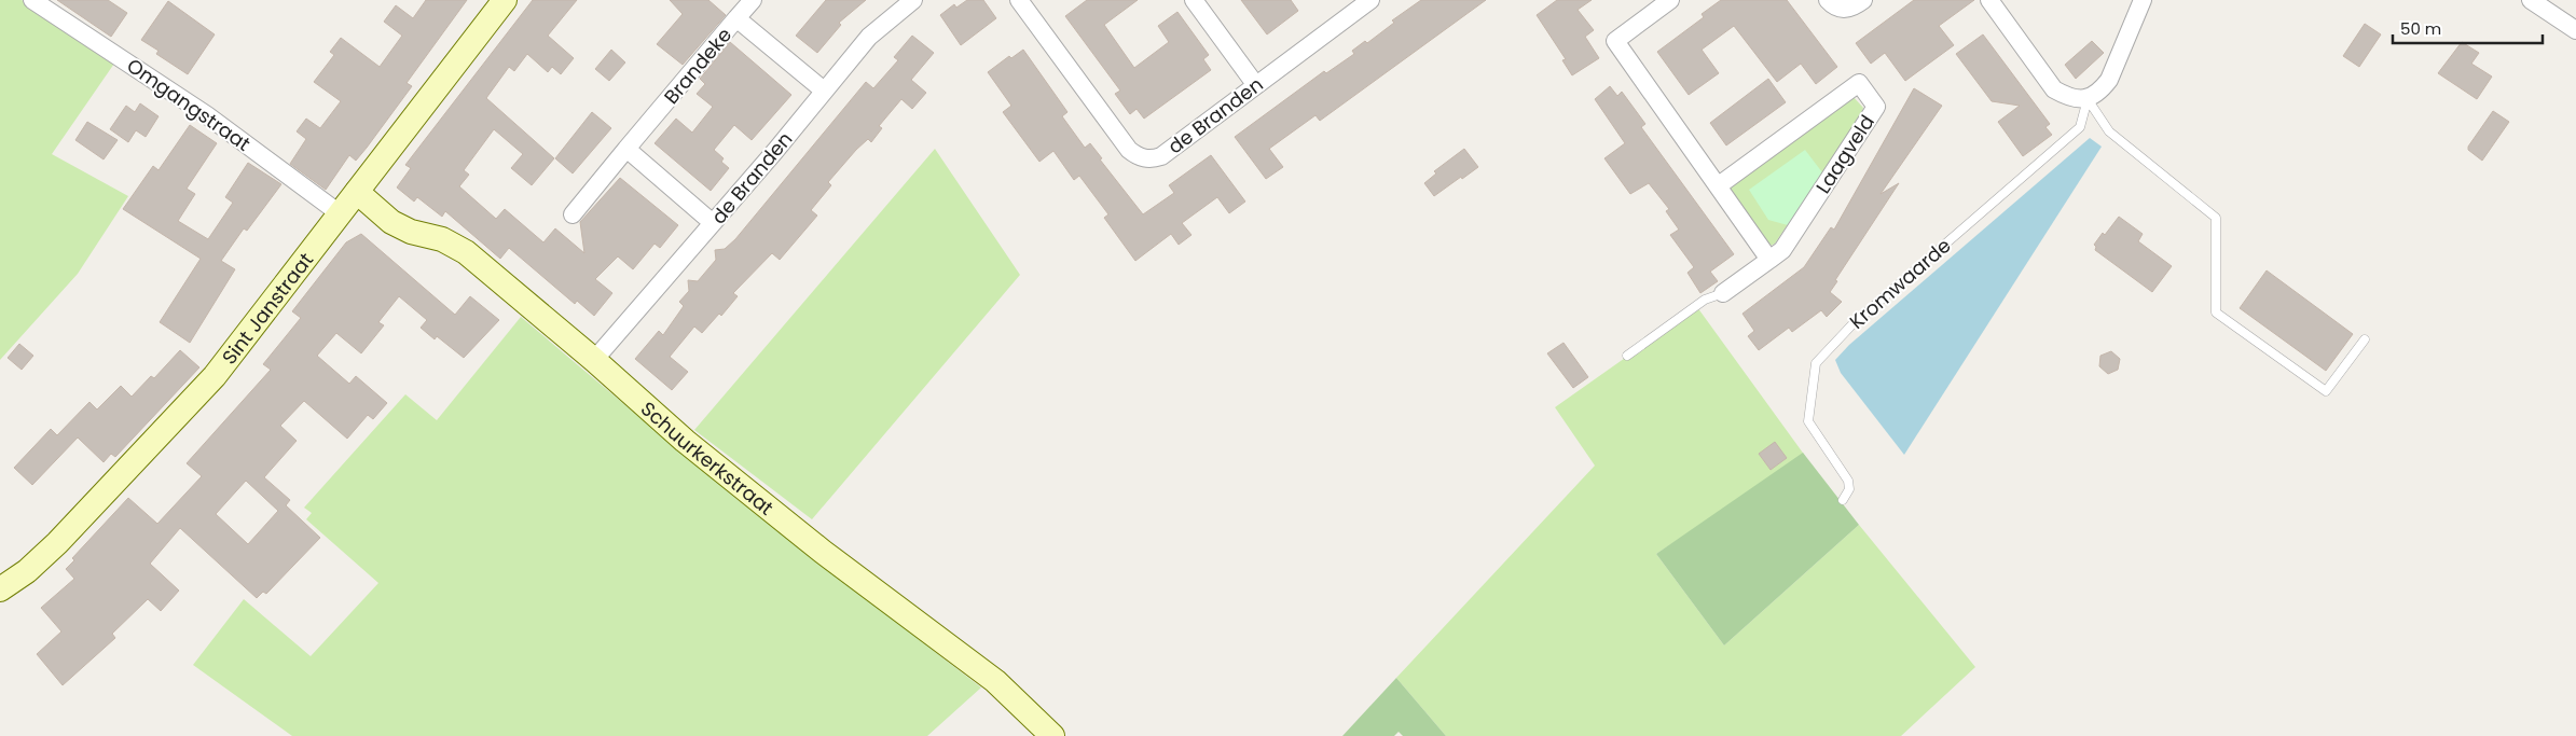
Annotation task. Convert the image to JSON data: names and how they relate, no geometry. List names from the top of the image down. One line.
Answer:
{"streets":{"street":["Brandeke","Omgangstraat","de Branden","Laagveld","Sint Janstraat","Schuurkerkstraat"],"lane":["Kromwaarde"]},"crossings":[["Brandeke","de Branden"],["Omgangstraat","Sint Janstraat"],["de Branden","Schuurkerkstraat"],["Sint Janstraat","Schuurkerkstraat"]],"scale_bar":"50 m"}
